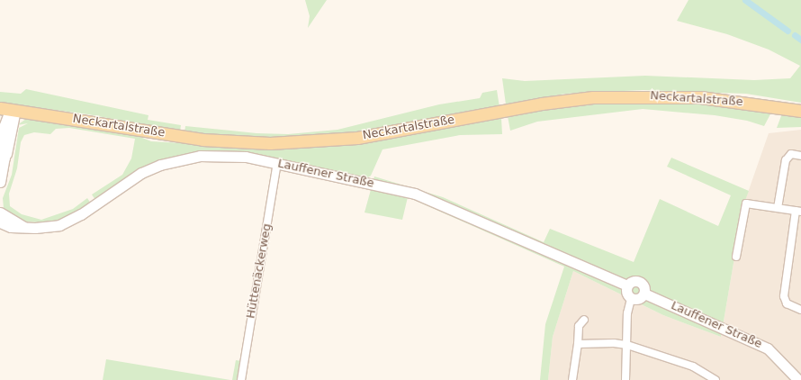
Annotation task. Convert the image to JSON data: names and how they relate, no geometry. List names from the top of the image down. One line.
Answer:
{"streets":{"main road":["Neckartalstraße"],"street":["Lauffener Straße","Hüttenäckerweg"]},"crossings":[["Lauffener Straße","Hüttenäckerweg"]]}
